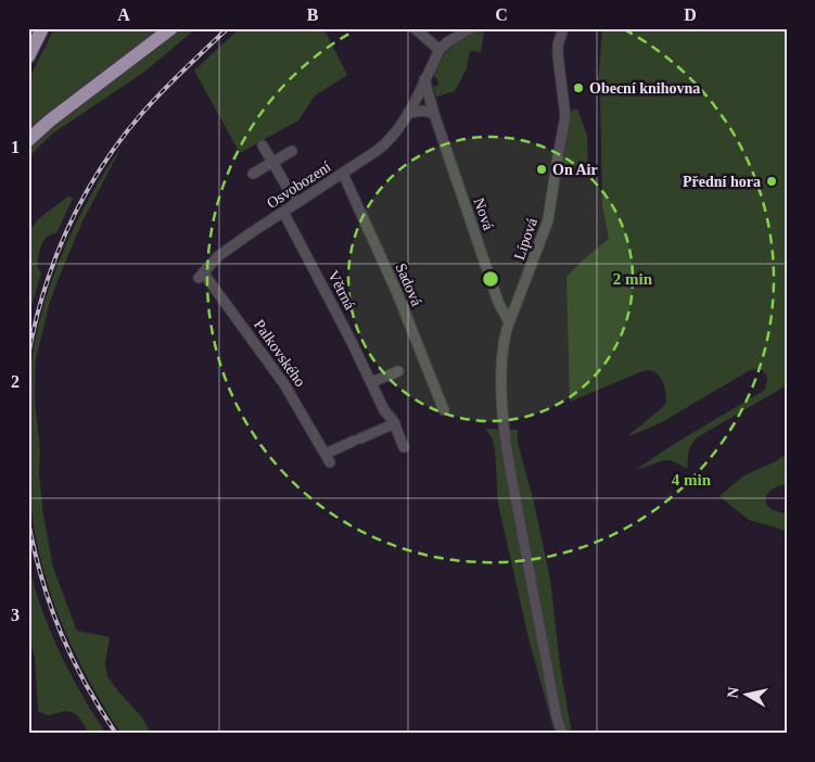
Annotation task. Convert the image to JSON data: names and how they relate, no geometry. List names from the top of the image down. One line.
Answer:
{"streets":{"street":["Osvobození","Nová","Lípová","Sadová","Větrná","Palkovského"]},"crossings":[["Osvobození","Nová"],["Osvobození","Sadová"],["Osvobození","Větrná"],["Osvobození","Palkovského"],["Nová","Lípová"],["Větrná","Palkovského"]],"places":["Obecní knihovna","On Air","Přední hora"],"north":"left","grid":{"columns":["A","B","C","D"],"rows":["1","2","3"]},"rings":["2 min","4 min"]}
